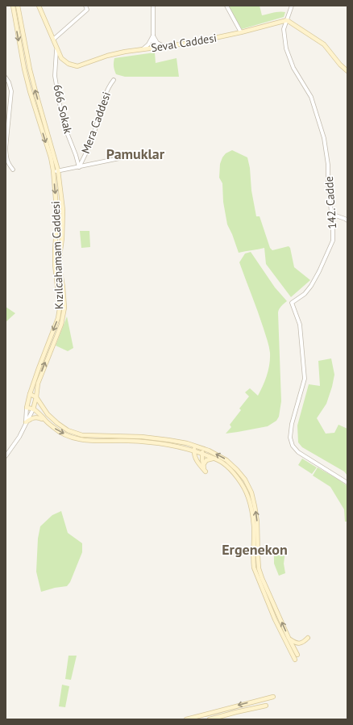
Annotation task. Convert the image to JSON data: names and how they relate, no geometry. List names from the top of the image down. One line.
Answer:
{"streets":{"main road":["Seval Caddesi","Kızılcahamam Caddesi"],"street":["666 Sokak","Mera Caddesi","142. Cadde"]},"crossings":[["Seval Caddesi","666 Sokak"],["Seval Caddesi","142. Cadde"],["666 Sokak","Mera Caddesi"]],"districts":["Pamuklar","Ergenekon"]}
